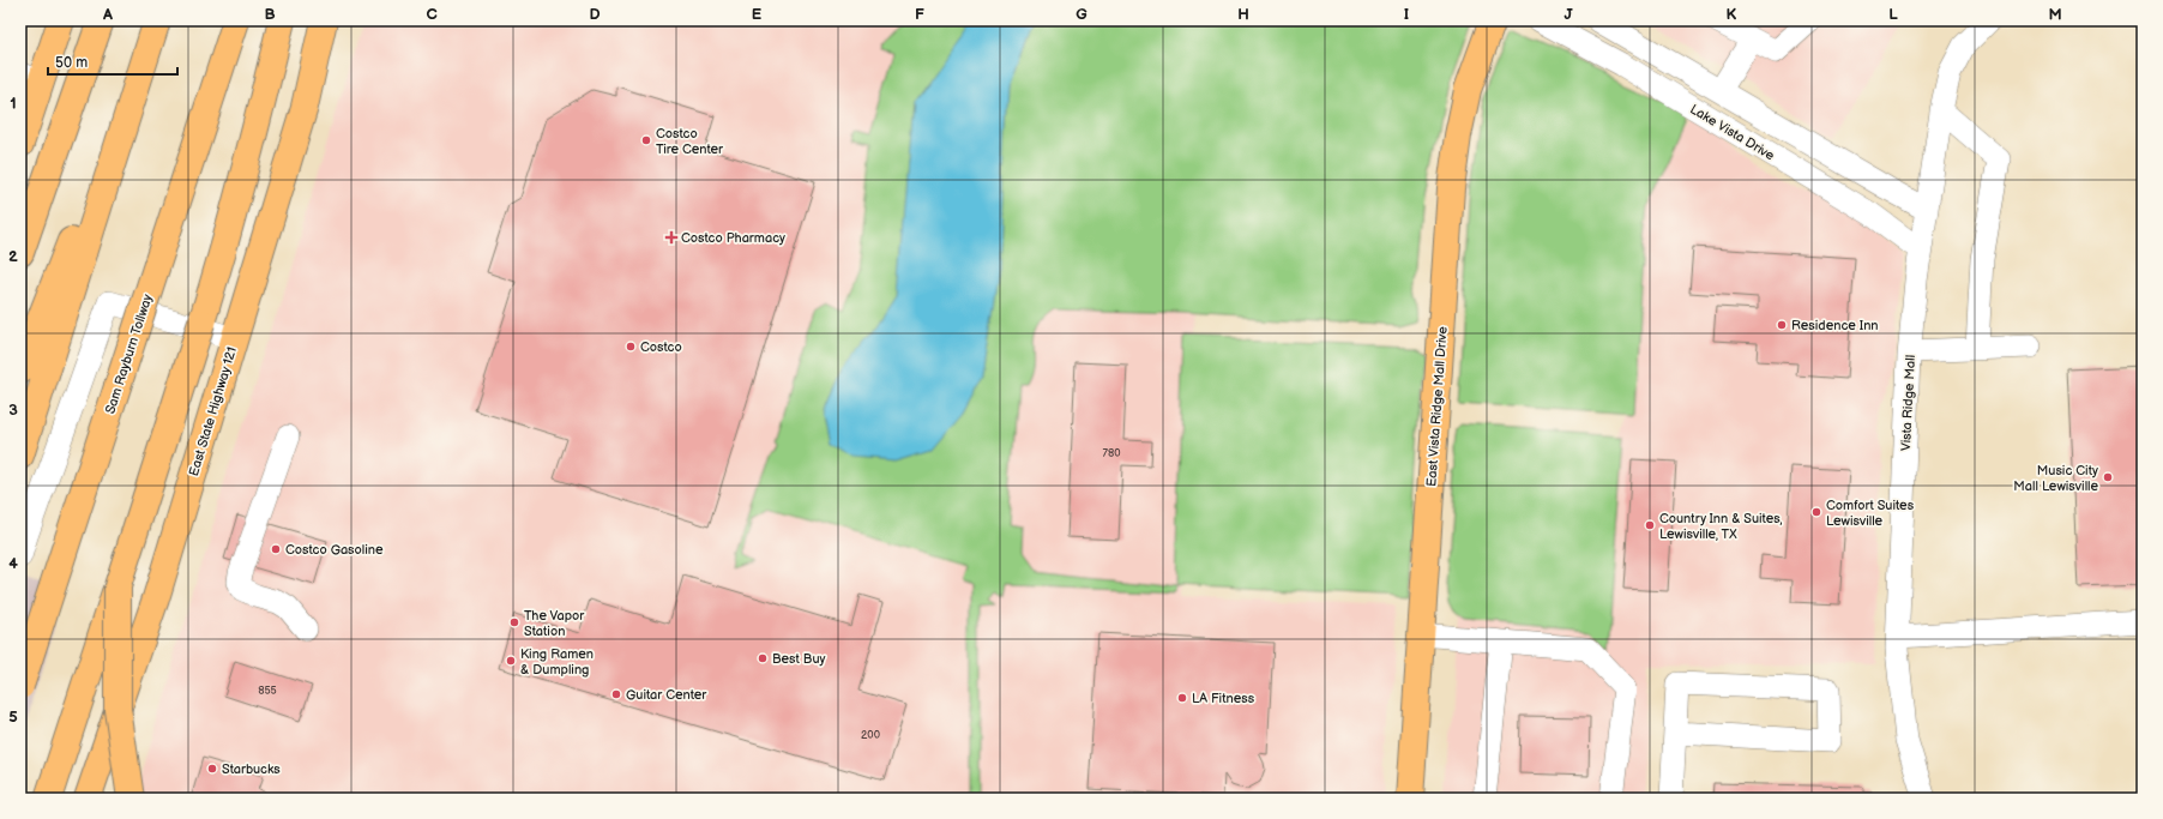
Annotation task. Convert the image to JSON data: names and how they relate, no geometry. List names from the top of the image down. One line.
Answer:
{"streets":{"main road":["Sam Rayburn Tollway","East Vista Ridge Mall Drive","East State Highway 121"],"street":["Lake Vista Drive","Vista Ridge Mall"]},"crossings":[["Lake Vista Drive","Vista Ridge Mall"]],"places":{"other":["Costco Tire Center","Residence Inn","Costco","Music City Mall Lewisville","Comfort Suites Lewisville","Country Inn & Suites, Lewisville, TX","Costco Gasoline","The Vapor Station","Best Buy","King Ramen & Dumpling","Guitar Center","LA Fitness","Starbucks"],"health":["Costco Pharmacy"]},"house_numbers":["780","855","200"],"scale_bar":"50 m","grid":{"columns":["A","B","C","D","E","F","G","H","I","J","K","L","M"],"rows":["1","2","3","4","5"]}}
